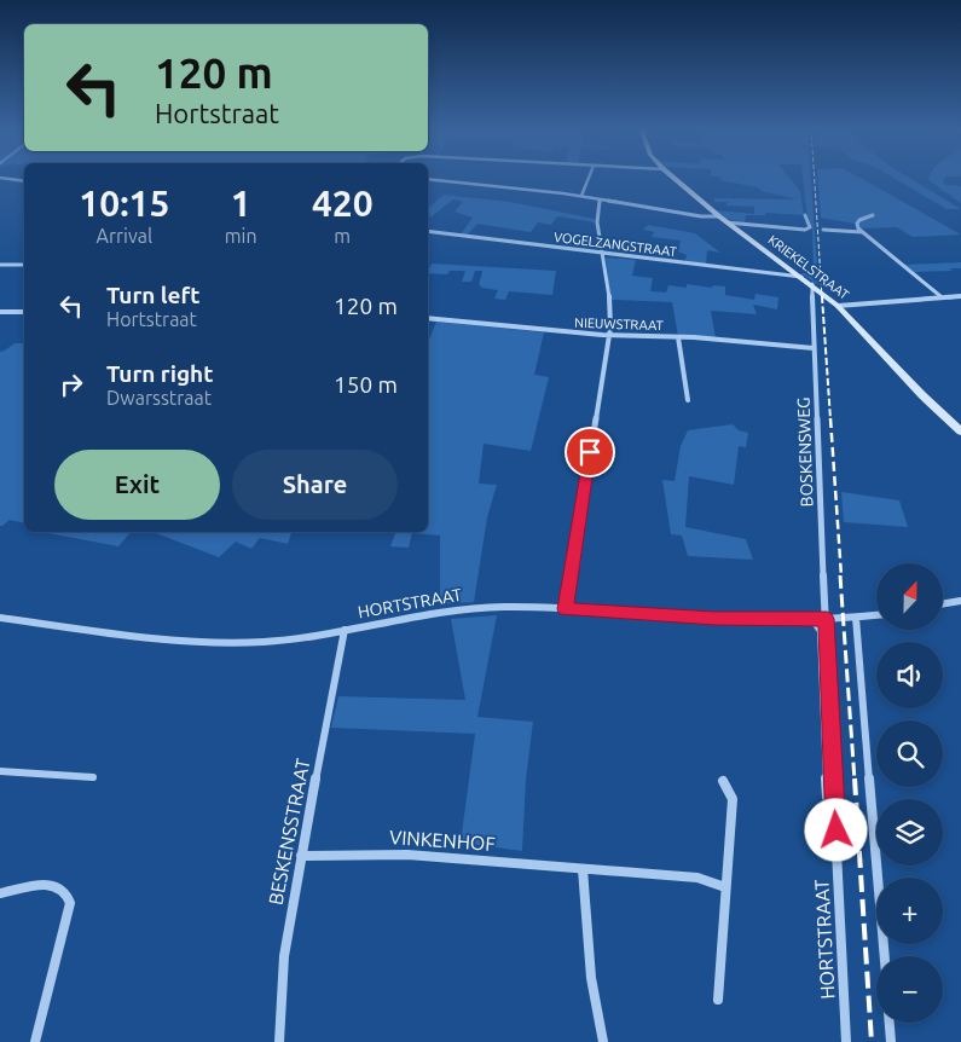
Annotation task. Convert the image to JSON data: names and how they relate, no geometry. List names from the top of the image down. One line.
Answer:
{"streets":{"street":["VOGELZANGSTRAAT","KRIEKELSTRAAT","NIEUWSTRAAT","BOSKENSWEG","HORTSTRAAT","BESKENSSTRAAT","VINKENHOF"]},"crossings":[["VOGELZANGSTRAAT","KRIEKELSTRAAT"],["KRIEKELSTRAAT","BOSKENSWEG"],["NIEUWSTRAAT","BOSKENSWEG"],["BOSKENSWEG","HORTSTRAAT"],["HORTSTRAAT","BESKENSSTRAAT"],["BESKENSSTRAAT","VINKENHOF"]],"north":"top","page":{"turn":["120 m","Hortstraat"],"eta":["10:15","Arrival","1","min","420","m"],"list":[{"name":"Turn left","note":"Hortstraat","value":"120 m"},{"name":"Turn right","note":"Dwarsstraat","value":"150 m"}],"buttons":["Exit","Share"],"map_buttons":["+","−"]}}
